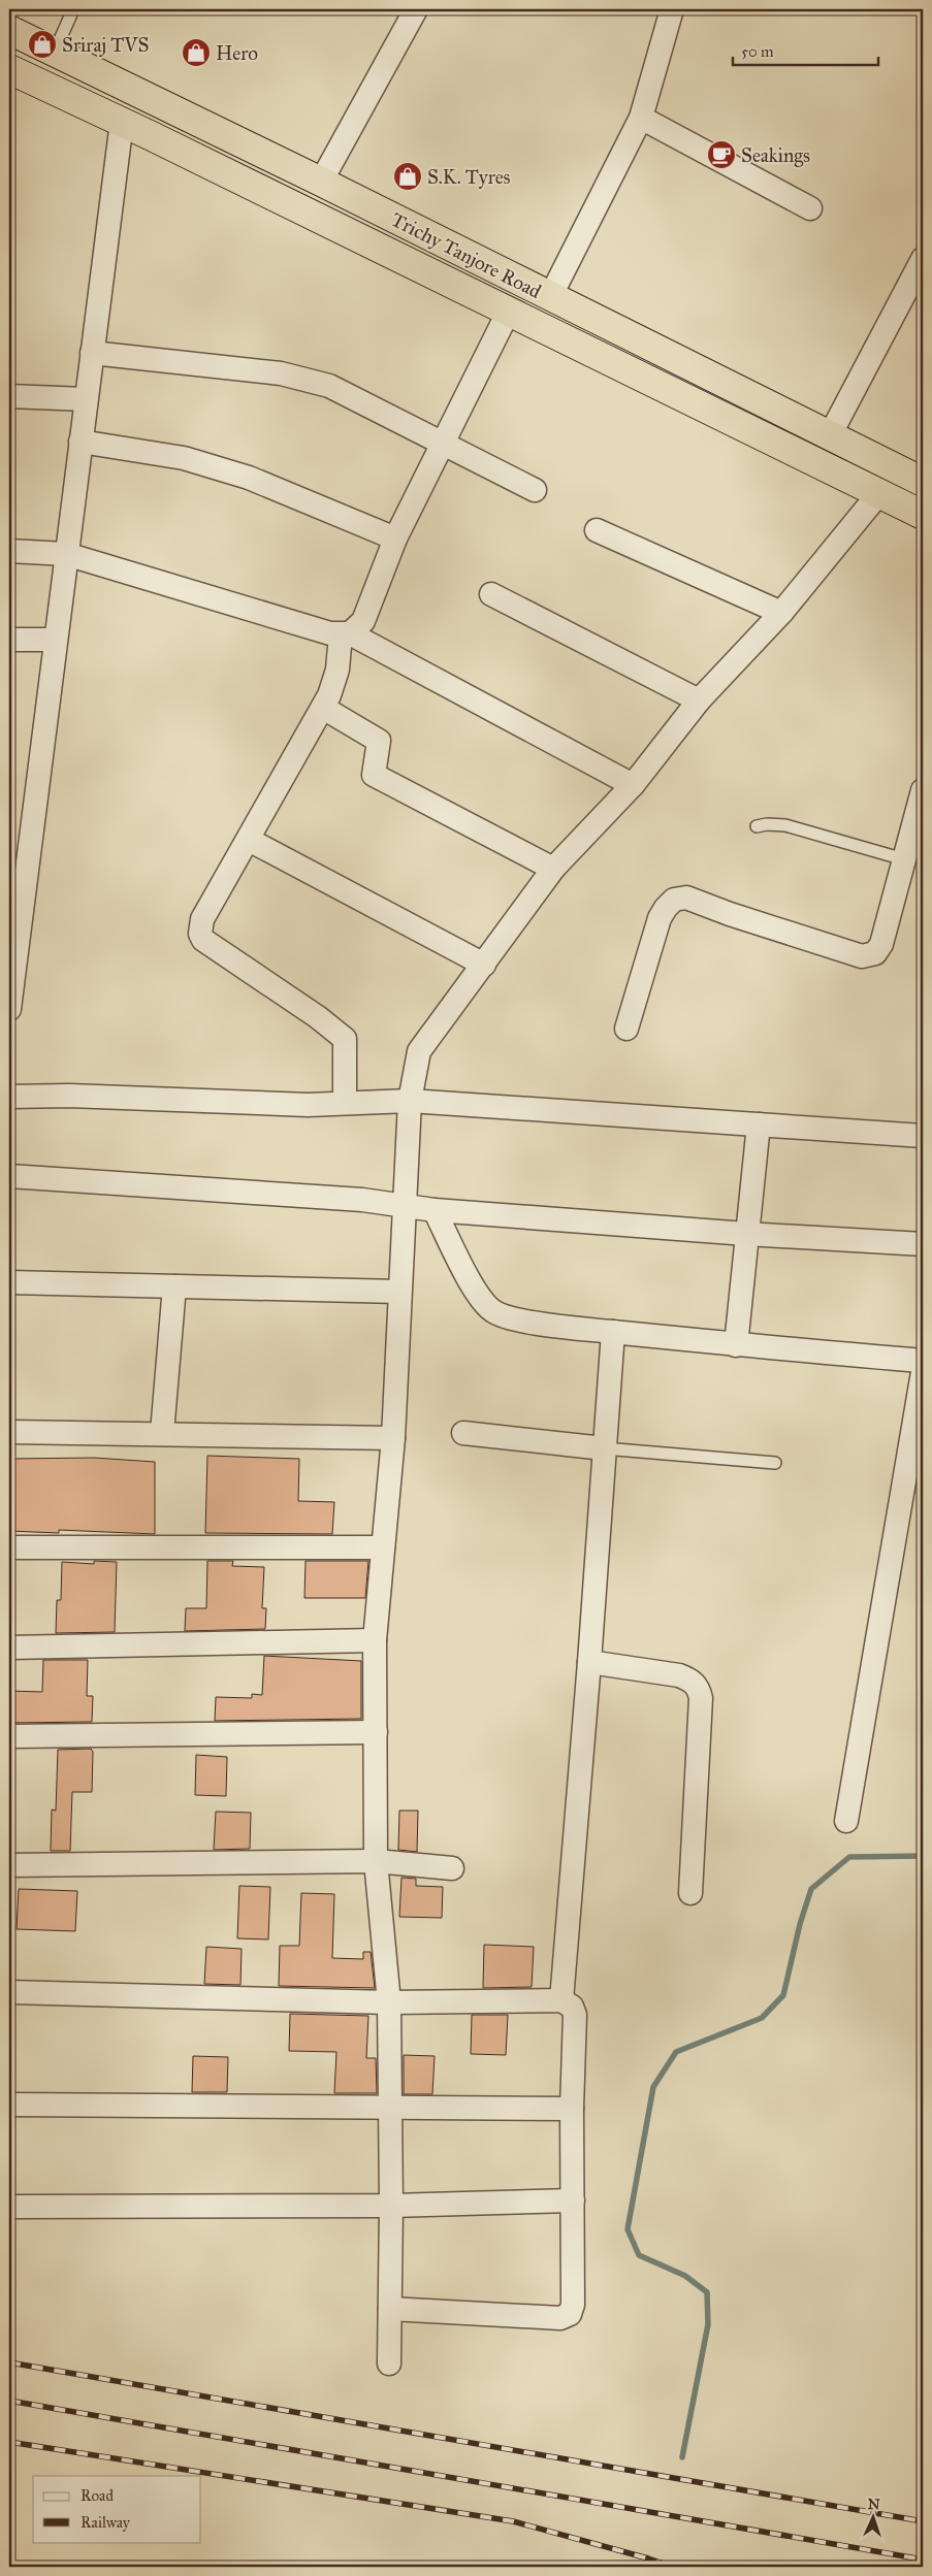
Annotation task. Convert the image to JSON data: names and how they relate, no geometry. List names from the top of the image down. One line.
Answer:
{"streets":{"highway":["Trichy Tanjore Road"]},"places":{"shop":["Sriraj TVS","Hero","S.K. Tyres"],"cafe":["Seakings"]},"legend":["Road","Railway"],"scale_bar":"50 m","north":"top"}
